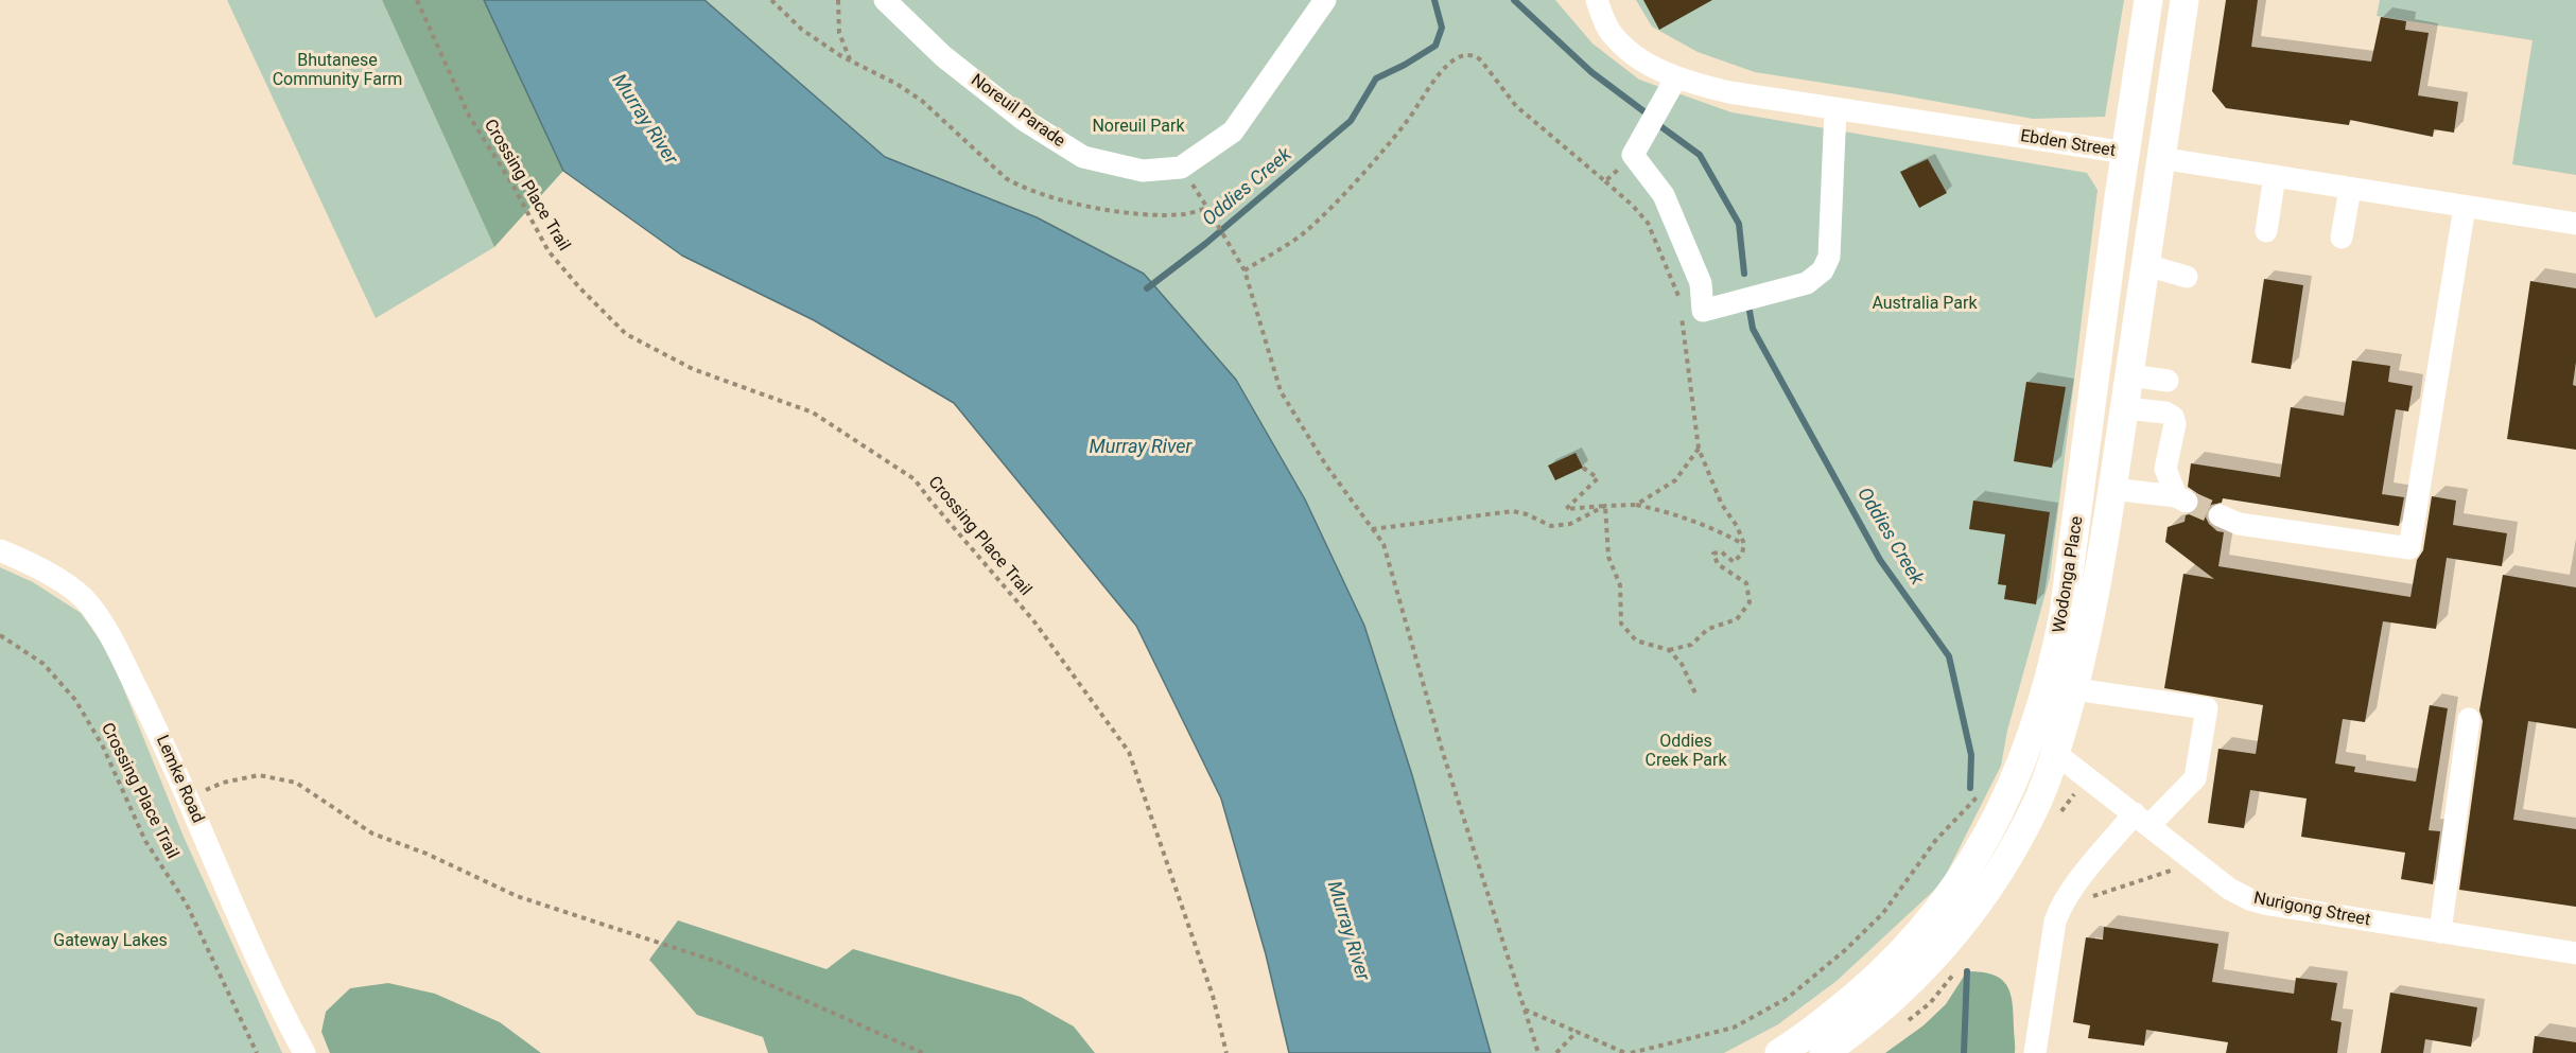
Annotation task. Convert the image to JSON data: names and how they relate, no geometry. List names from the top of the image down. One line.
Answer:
{"streets":{"main road":["Ebden Street","Wodonga Place"],"street":["Noreuil Parade","Lemke Road","Nurigong Street"],"path":["Crossing Place Trail"]},"crossings":[["Ebden Street","Wodonga Place"],["Wodonga Place","Nurigong Street"]],"water":["Murray River","Oddies Creek"],"parks":["Bhutanese Community Farm","Noreuil Park","Australia Park","Oddies Creek Park","Gateway Lakes"]}
